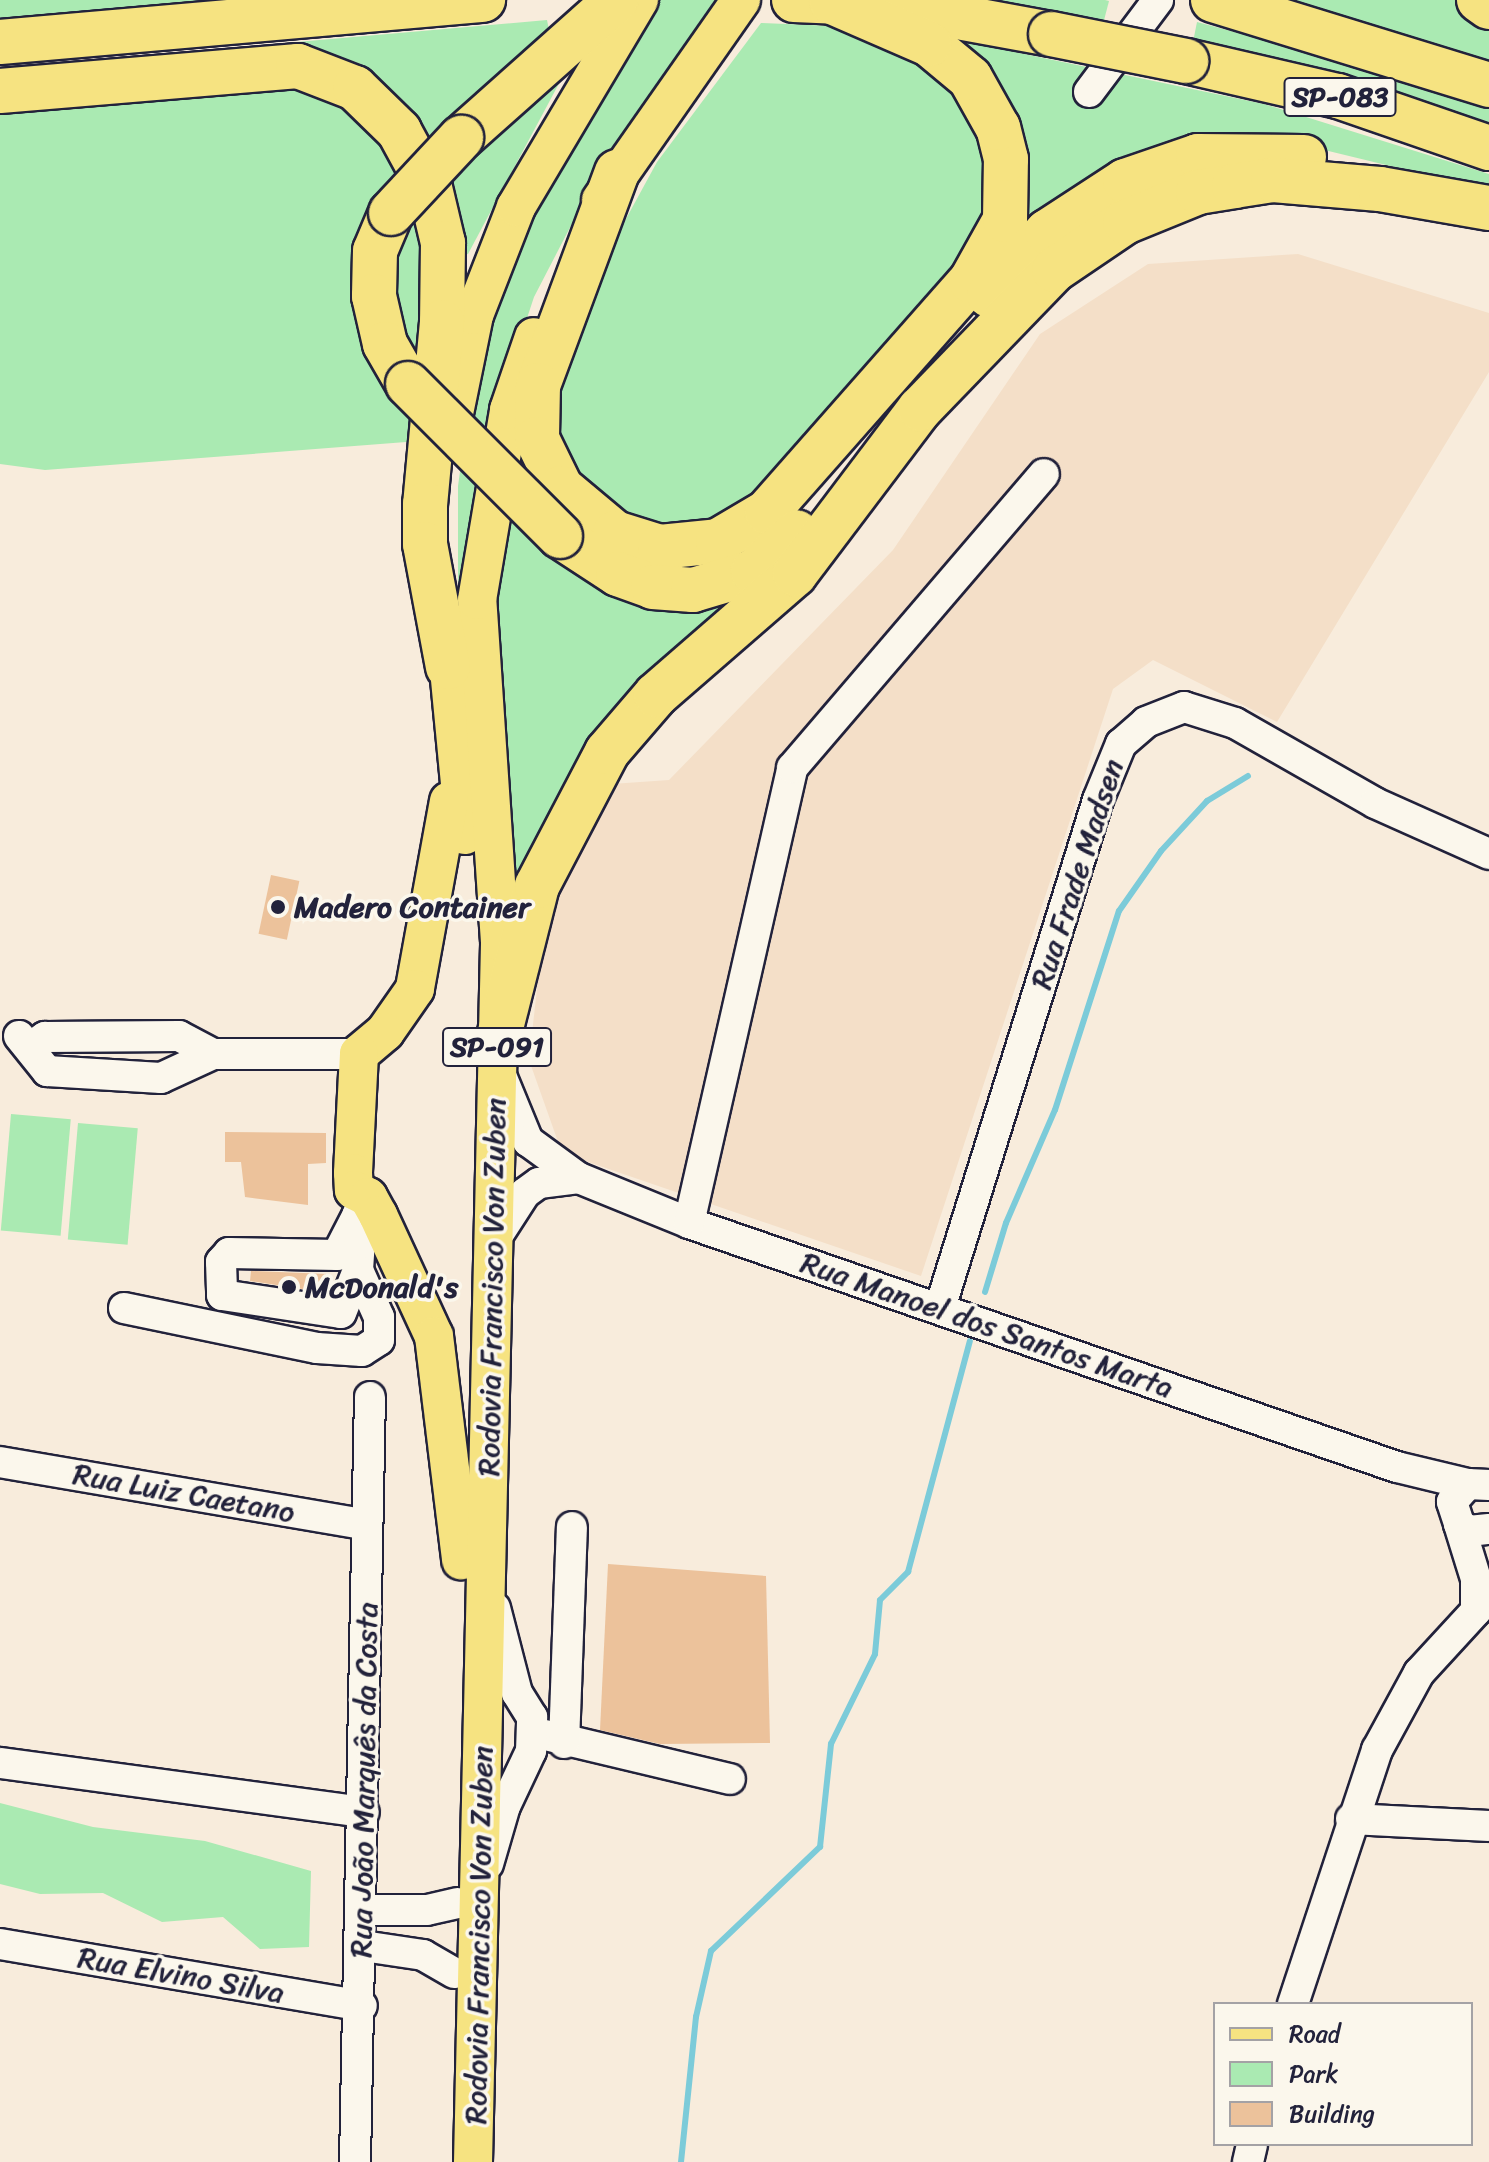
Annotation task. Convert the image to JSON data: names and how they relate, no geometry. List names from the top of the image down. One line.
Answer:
{"streets":{"highway":["SP-083"],"main road":["SP-091","Rodovia Francisco Von Zuben"],"street":["Rua Frade Madsen","Rua Manoel dos Santos Marta","Rua Luiz Caetano","Rua João Marquês da Costa","Rua Elvino Silva"]},"crossings":[["Rua Frade Madsen","Rua Manoel dos Santos Marta"],["Rodovia Francisco Von Zuben","Rua Manoel dos Santos Marta"],["Rua Luiz Caetano","Rua João Marquês da Costa"],["Rua João Marquês da Costa","Rua Elvino Silva"]],"places":["Madero Container","McDonald's"],"legend":["Road","Park","Building"]}
